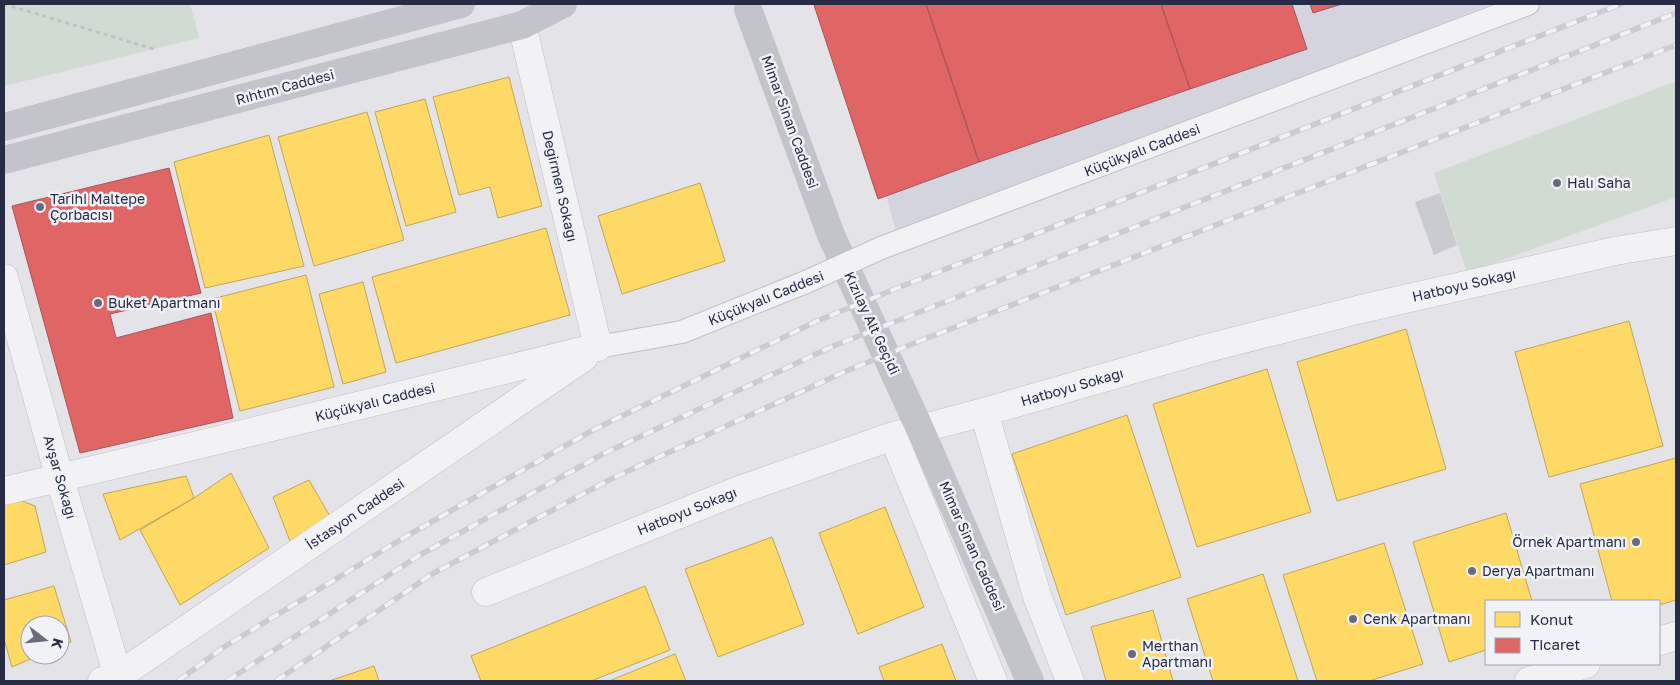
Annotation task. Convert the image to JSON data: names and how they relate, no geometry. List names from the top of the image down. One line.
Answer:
{"streets":{"street":["Rıhtım Caddesi","Mimar Sinan Caddesi","Küçükyalı Caddesi","Değirmen Sokağı","Hatboyu Sokağı","Kızılay Alt Geçidi","Avşar Sokağı","İstasyon Caddesi"]},"crossings":[["Rıhtım Caddesi","Değirmen Sokağı"],["Mimar Sinan Caddesi","Hatboyu Sokağı"],["Mimar Sinan Caddesi","Kızılay Alt Geçidi"],["Küçükyalı Caddesi","Değirmen Sokağı"],["Küçükyalı Caddesi","Avşar Sokağı"],["Küçükyalı Caddesi","İstasyon Caddesi"],["Değirmen Sokağı","İstasyon Caddesi"],["Hatboyu Sokağı","Kızılay Alt Geçidi"],["Avşar Sokağı","İstasyon Caddesi"]],"places":["Halı Saha","Tarihi Maltepe Çorbacısı","Buket Apartmanı","Örnek Apartmanı","Derya Apartmanı","Cenk Apartmanı","Merthan Apartmanı"],"legend":["Konut","Ticaret"],"north":"right"}
